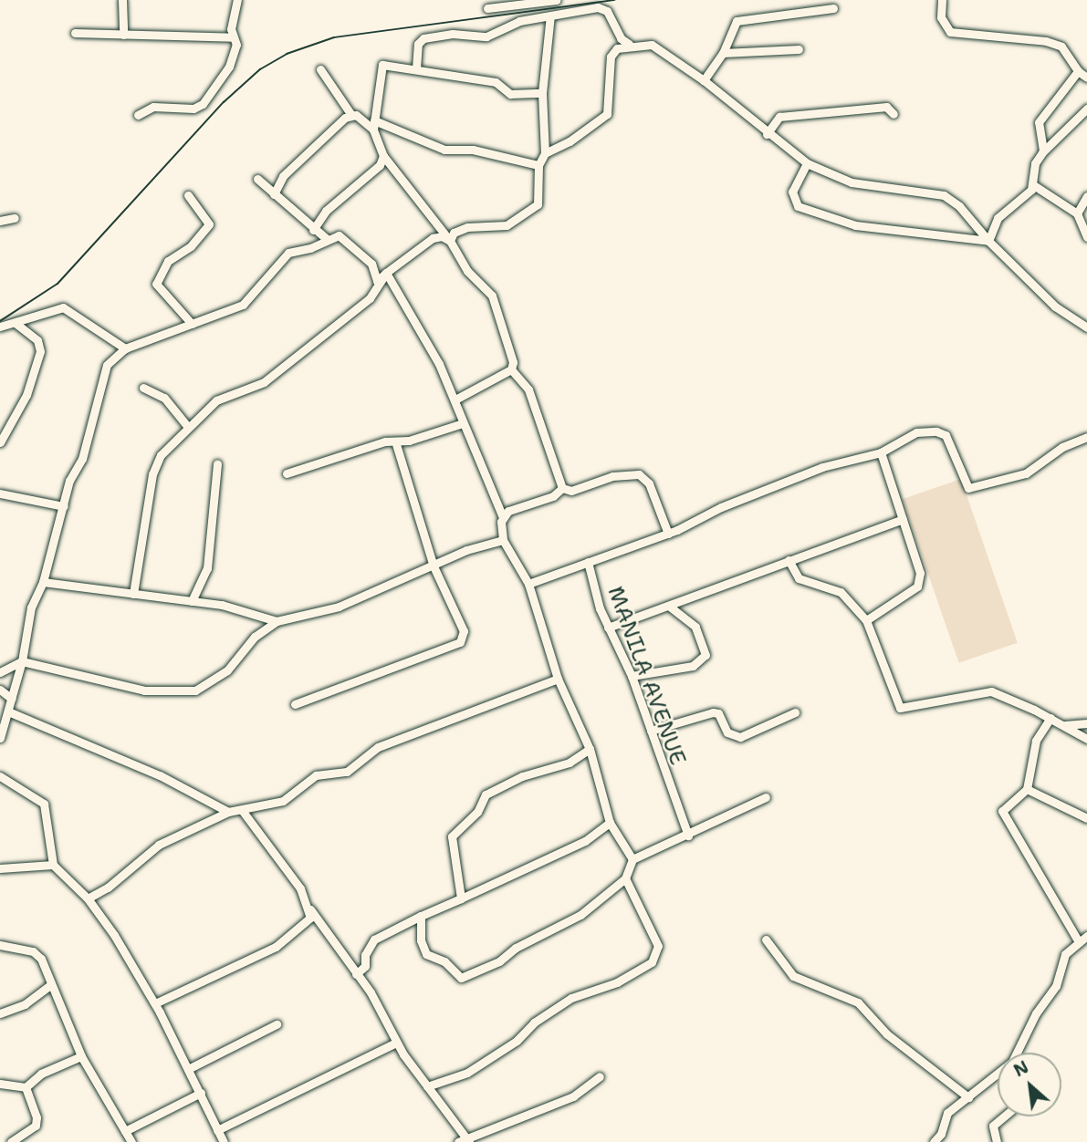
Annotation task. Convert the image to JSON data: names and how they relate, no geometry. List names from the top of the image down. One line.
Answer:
{"streets":{"street":["MANILA AVENUE"]},"north":"top left"}
